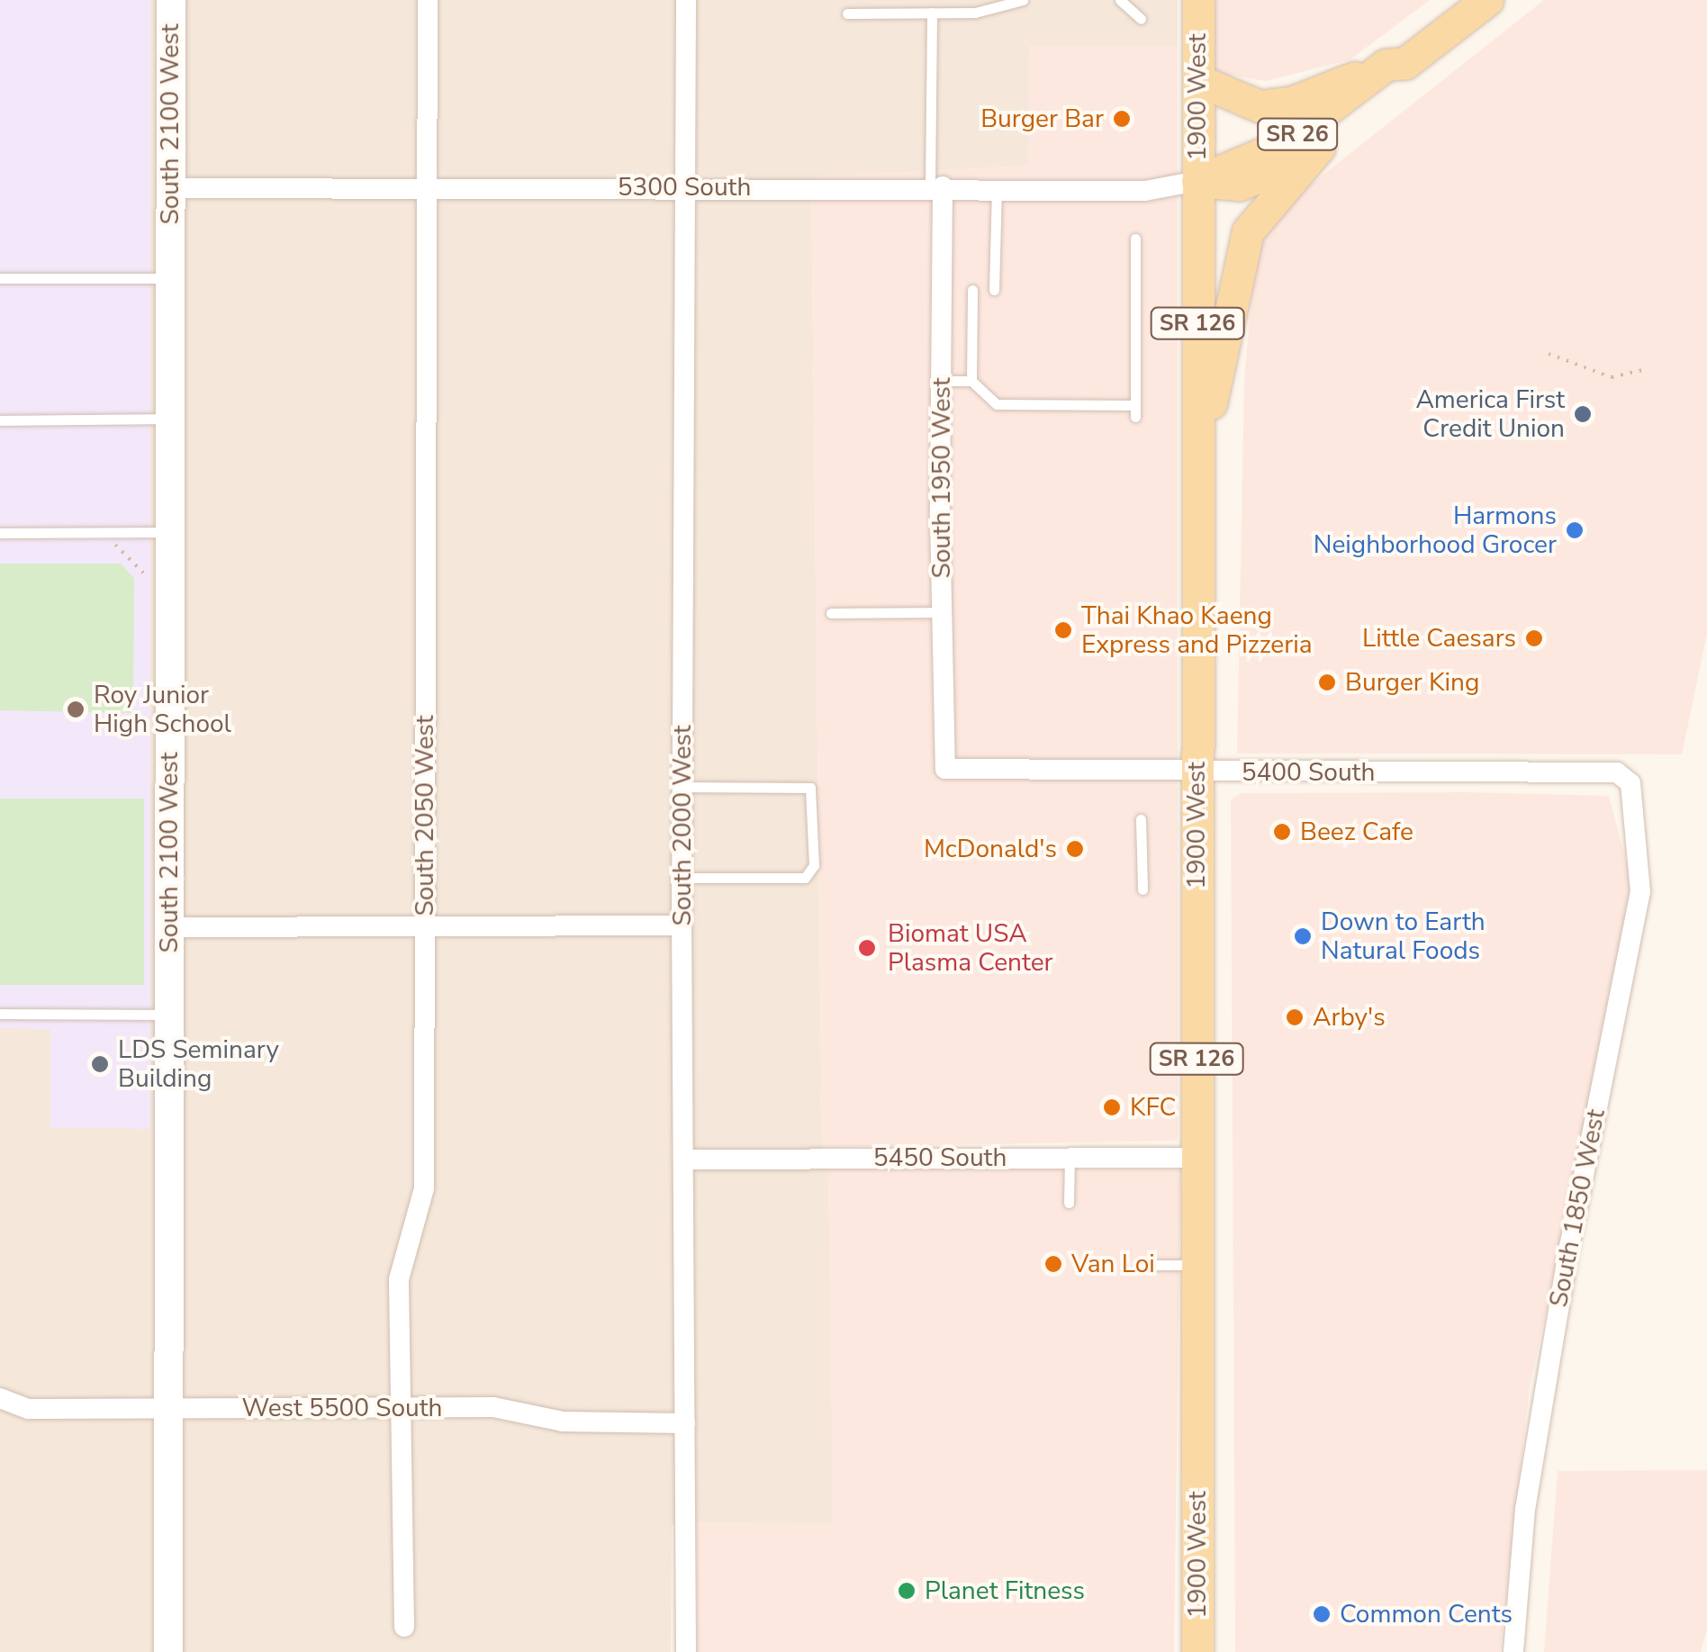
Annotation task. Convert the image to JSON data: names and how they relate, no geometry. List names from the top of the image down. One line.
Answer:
{"streets":{"main road":["1900 West","SR 26","SR 126"],"street":["South 2100 West","5300 South","South 1950 West","5400 South","South 2050 West","South 2000 West","5450 South","South 1850 West","West 5500 South"]},"crossings":[["1900 West","SR 26"],["1900 West","5300 South"],["1900 West","5400 South"],["1900 West","5450 South"],["South 2100 West","5300 South"],["South 2100 West","West 5500 South"],["SR 26","5300 South"],["5300 South","South 1950 West"],["5300 South","South 2050 West"],["5300 South","South 2000 West"],["South 1950 West","5400 South"],["5400 South","South 1850 West"],["South 2050 West","West 5500 South"],["South 2000 West","5450 South"],["South 2000 West","West 5500 South"]],"places":["Burger Bar","America First Credit Union","Harmons Neighborhood Grocer","Thai Khao Kaeng Express and Pizzeria","Little Caesars","Burger King","Roy Junior High School","Beez Cafe","McDonald's","Down to Earth Natural Foods","Biomat USA Plasma Center","Arby's","LDS Seminary Building","KFC","Van Loi","Planet Fitness","Common Cents"]}
